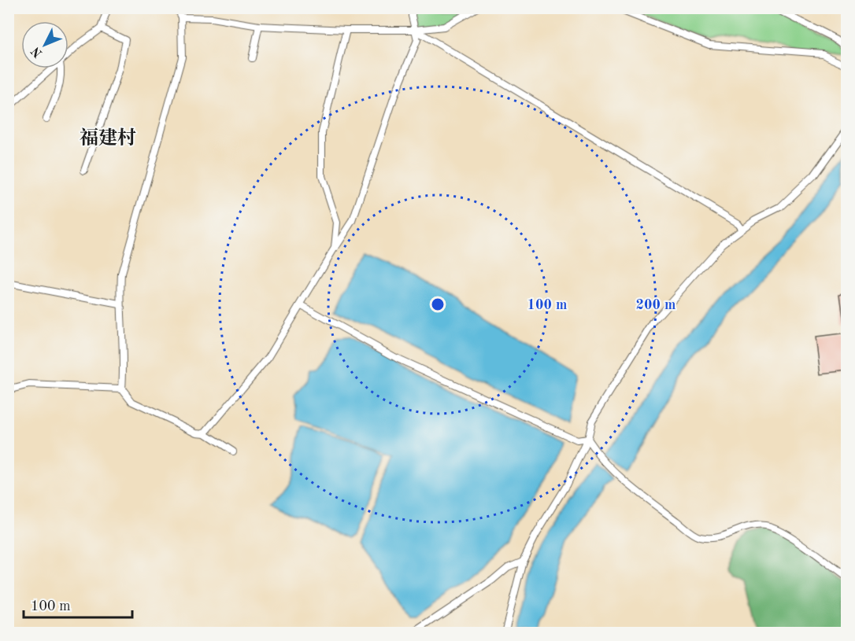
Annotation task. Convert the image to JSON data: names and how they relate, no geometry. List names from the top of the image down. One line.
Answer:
{"districts":["福建村"],"scale_bar":"100 m","north":"bottom left","rings":["100 m","200 m"]}
